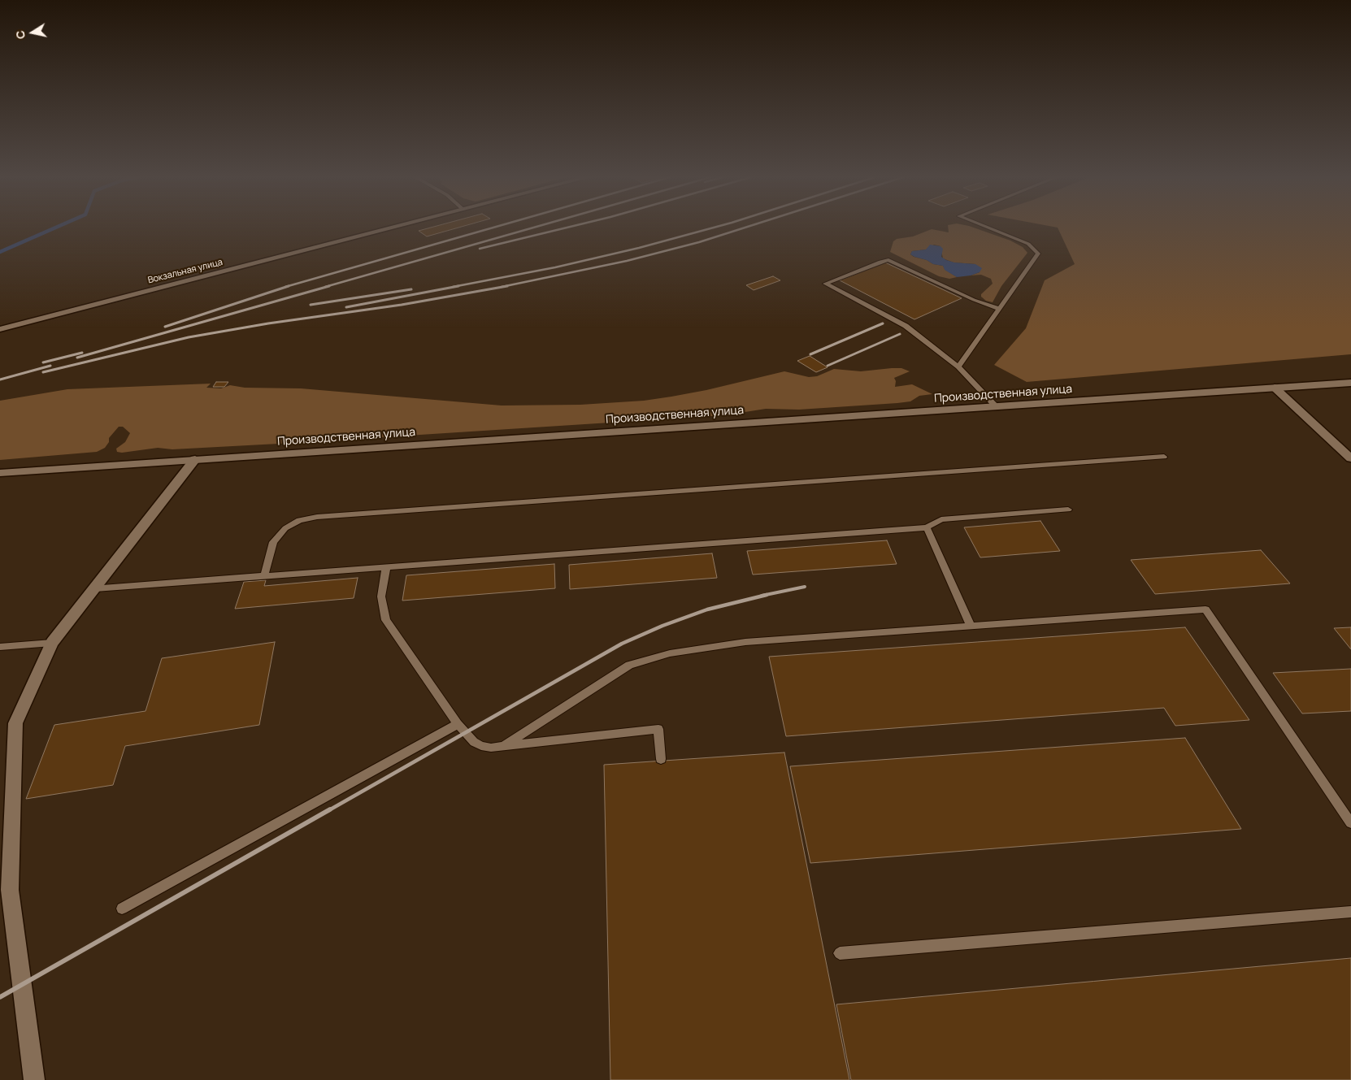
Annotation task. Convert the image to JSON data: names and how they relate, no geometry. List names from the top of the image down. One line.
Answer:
{"streets":{"street":["Вокзальная улица","Производственная улица"]},"north":"left"}
